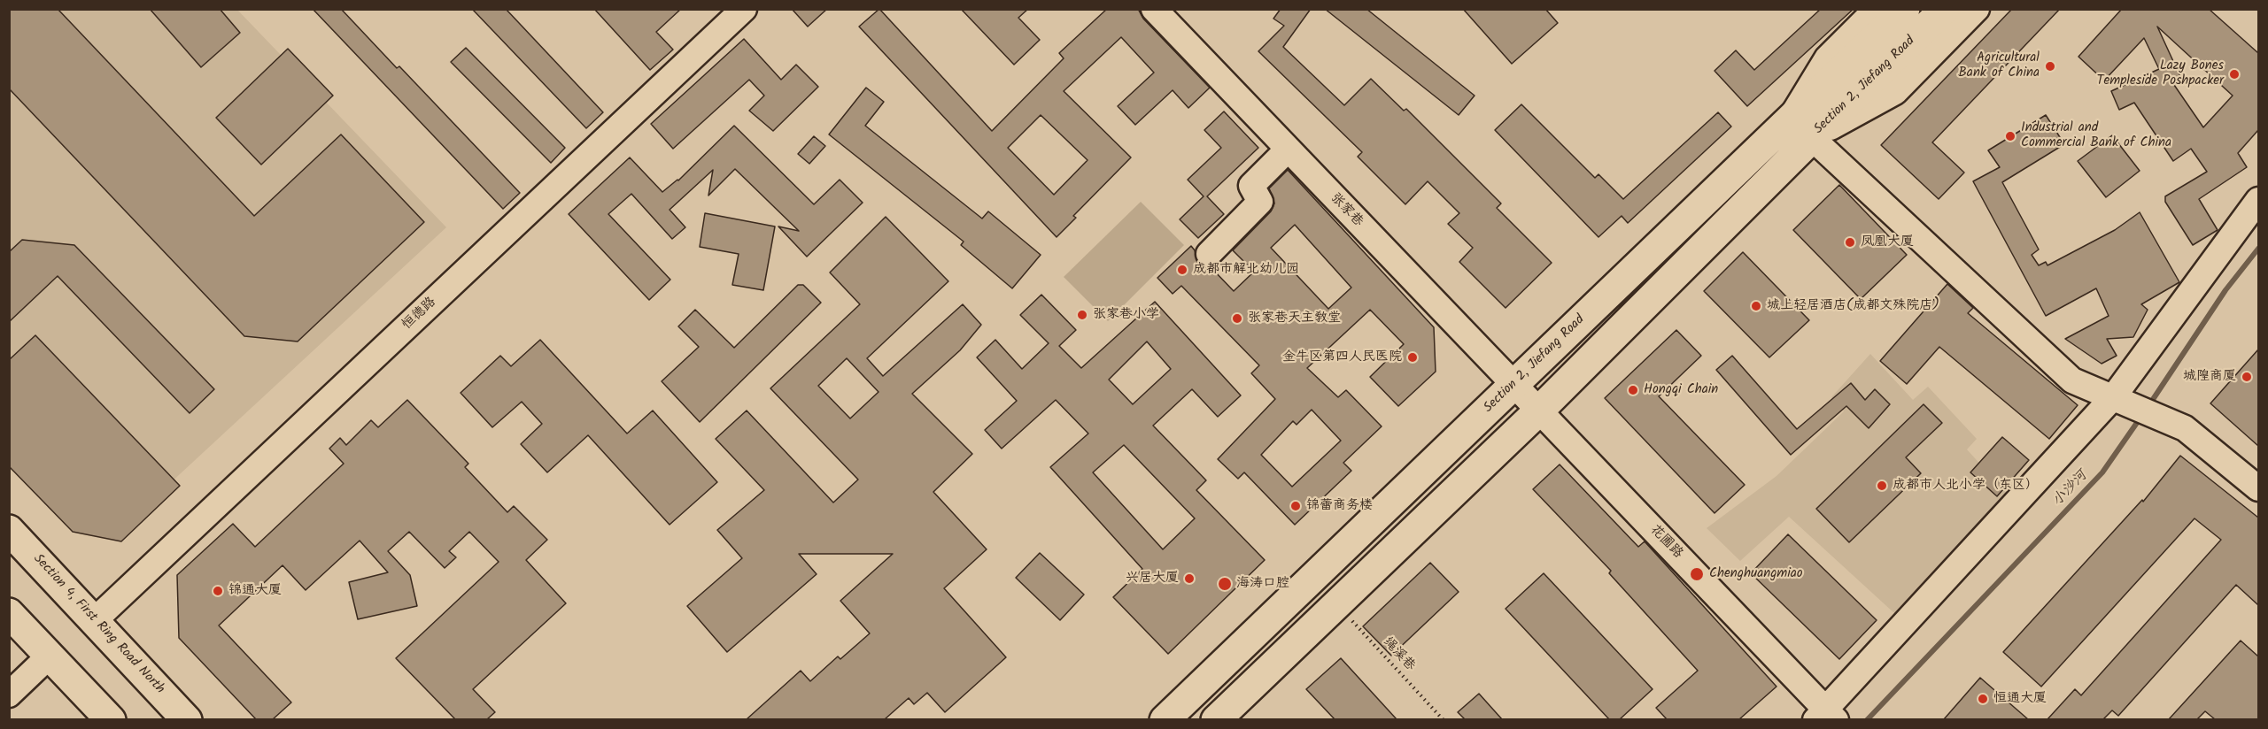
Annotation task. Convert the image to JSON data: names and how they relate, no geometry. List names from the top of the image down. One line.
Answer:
{"streets":{"main road":["Section 2, Jiefang Road","Section 4, First Ring Road North"],"street":["张家巷","恒德路","花圃路"],"path":["绳溪巷"]},"crossings":[["Section 2, Jiefang Road","张家巷"],["Section 2, Jiefang Road","花圃路"],["Section 2, Jiefang Road","绳溪巷"],["张家巷","花圃路"],["恒德路","Section 4, First Ring Road North"]],"water":["小沙河"],"places":["Agricultural Bank of China","Lazy Bones Templeside Poshpacker","Industrial and Commercial Bank of China","凤凰大厦","成都市解北幼儿园","城上轻居酒店(成都文殊院店)","张家巷小学","张家巷天主教堂","金牛区第四人民医院","城隍商厦","Hongqi Chain","成都市人北小学（东区）","锦蕾商务楼","Chenghuangmiao","兴居大厦","海涛口腔","锦通大厦","恒通大厦"]}
